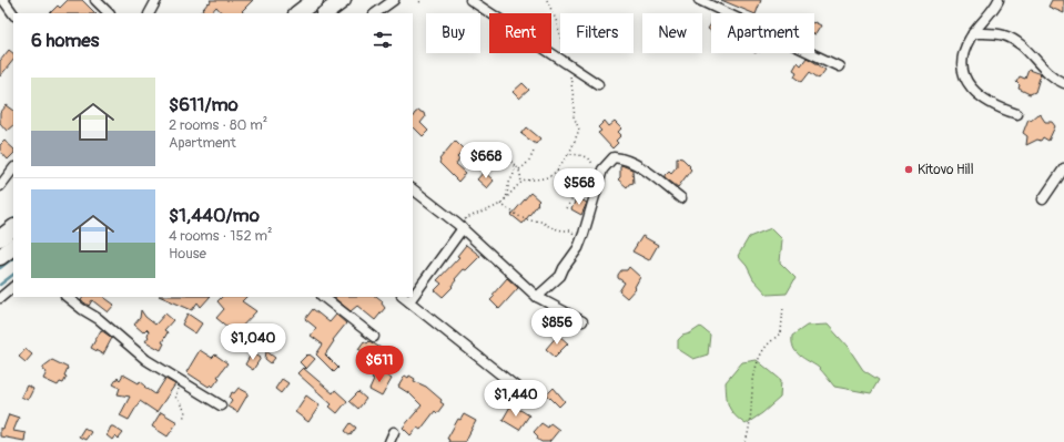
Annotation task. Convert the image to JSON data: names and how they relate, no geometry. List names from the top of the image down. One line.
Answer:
{"places":["Kitovo Hill"],"page":{"chip":["Buy","Rent","Filters","New","Apartment"],"heading":"6 homes","list":[{"name":"$611/mo","note":"2 rooms · 80 m² · Apartment"},{"name":"$1,440/mo","note":"4 rooms · 152 m² · House"}],"price":["$668","$568","$856","$1,040","$611","$1,440"]}}
